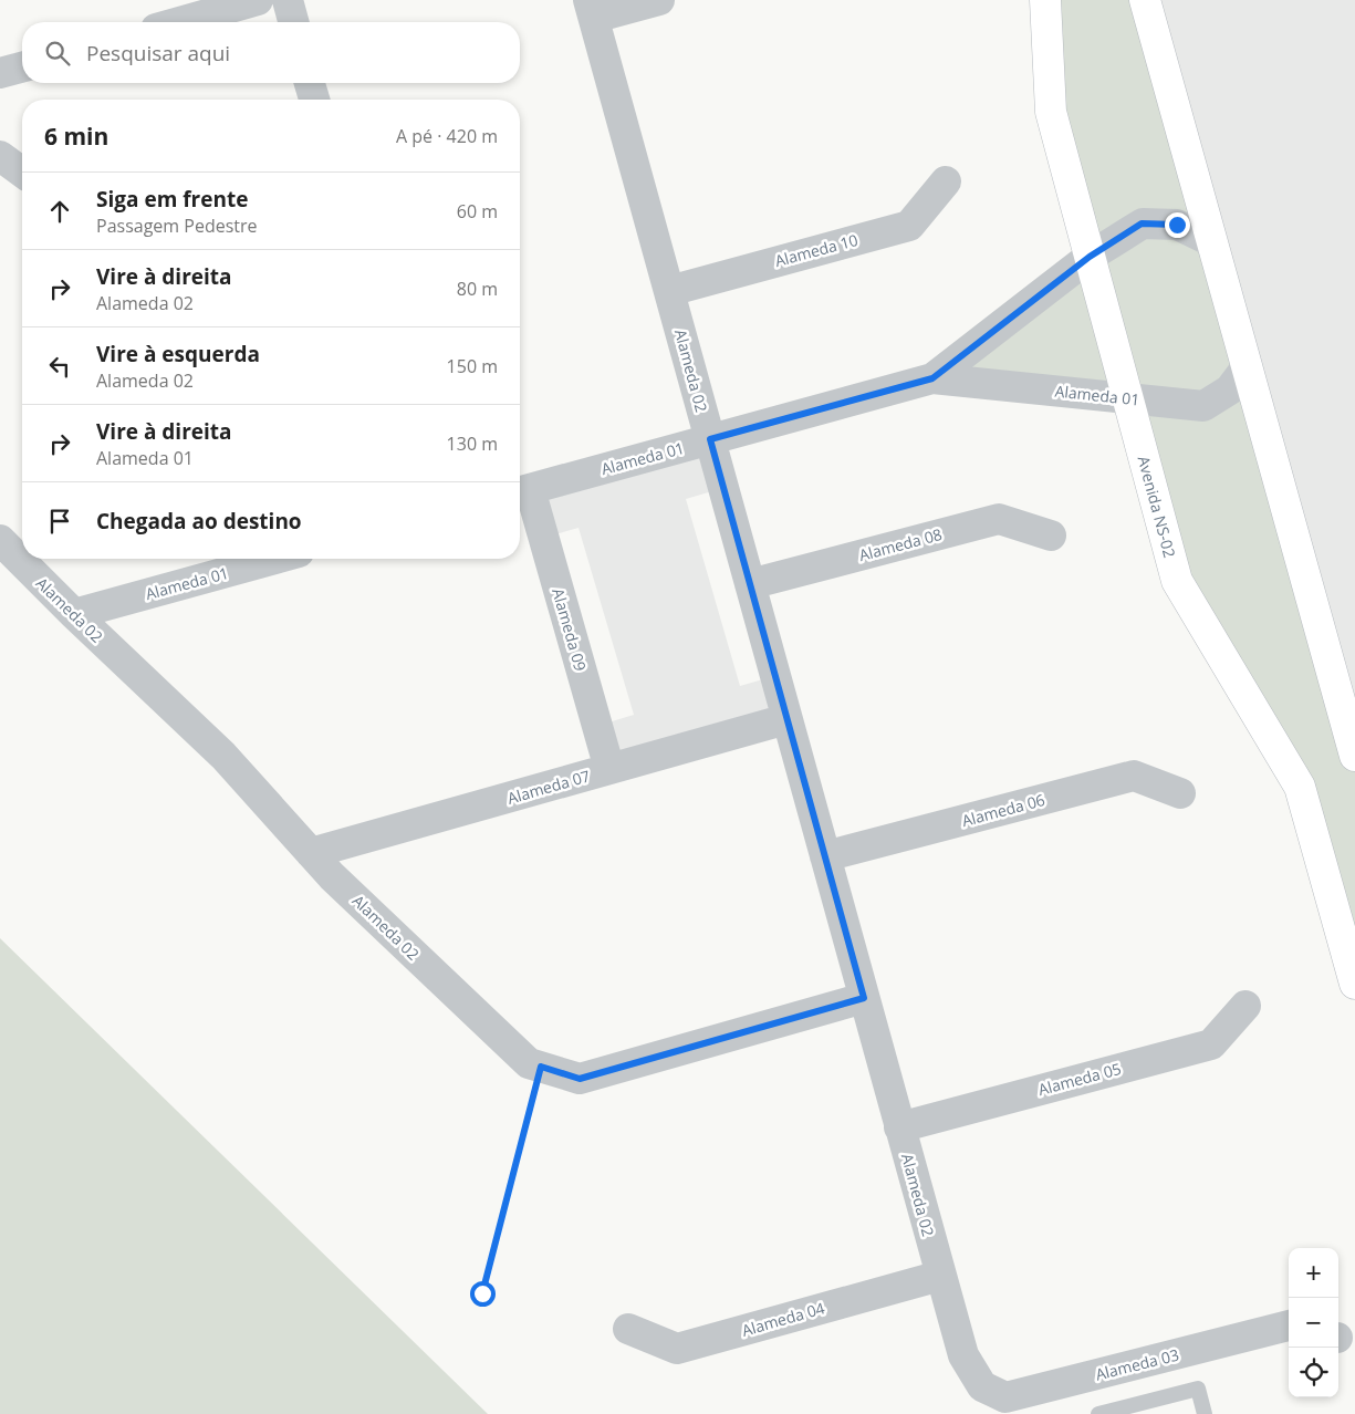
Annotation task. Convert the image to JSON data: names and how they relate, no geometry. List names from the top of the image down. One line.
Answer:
{"streets":{"street":["Alameda 10","Alameda 02","Alameda 01","Avenida NS-02","Alameda 08","Alameda 09","Alameda 07","Alameda 06","Alameda 05","Alameda 04","Alameda 03"]},"crossings":[["Alameda 10","Alameda 02"],["Alameda 02","Alameda 01"],["Alameda 02","Alameda 08"],["Alameda 02","Alameda 07"],["Alameda 02","Alameda 06"],["Alameda 02","Alameda 05"],["Alameda 02","Alameda 04"],["Alameda 02","Alameda 03"],["Alameda 01","Avenida NS-02"],["Alameda 01","Alameda 09"],["Alameda 09","Alameda 07"]],"page":{"search":"Pesquisar aqui","heading":["6 min","A pé · 420 m"],"list":[["Siga em frente","Passagem Pedestre","60 m"],["Vire à direita","Alameda 02","80 m"],["Vire à esquerda","Alameda 02","150 m"],["Vire à direita","Alameda 01","130 m"],"Chegada ao destino"],"map_buttons":["+","−"]}}
